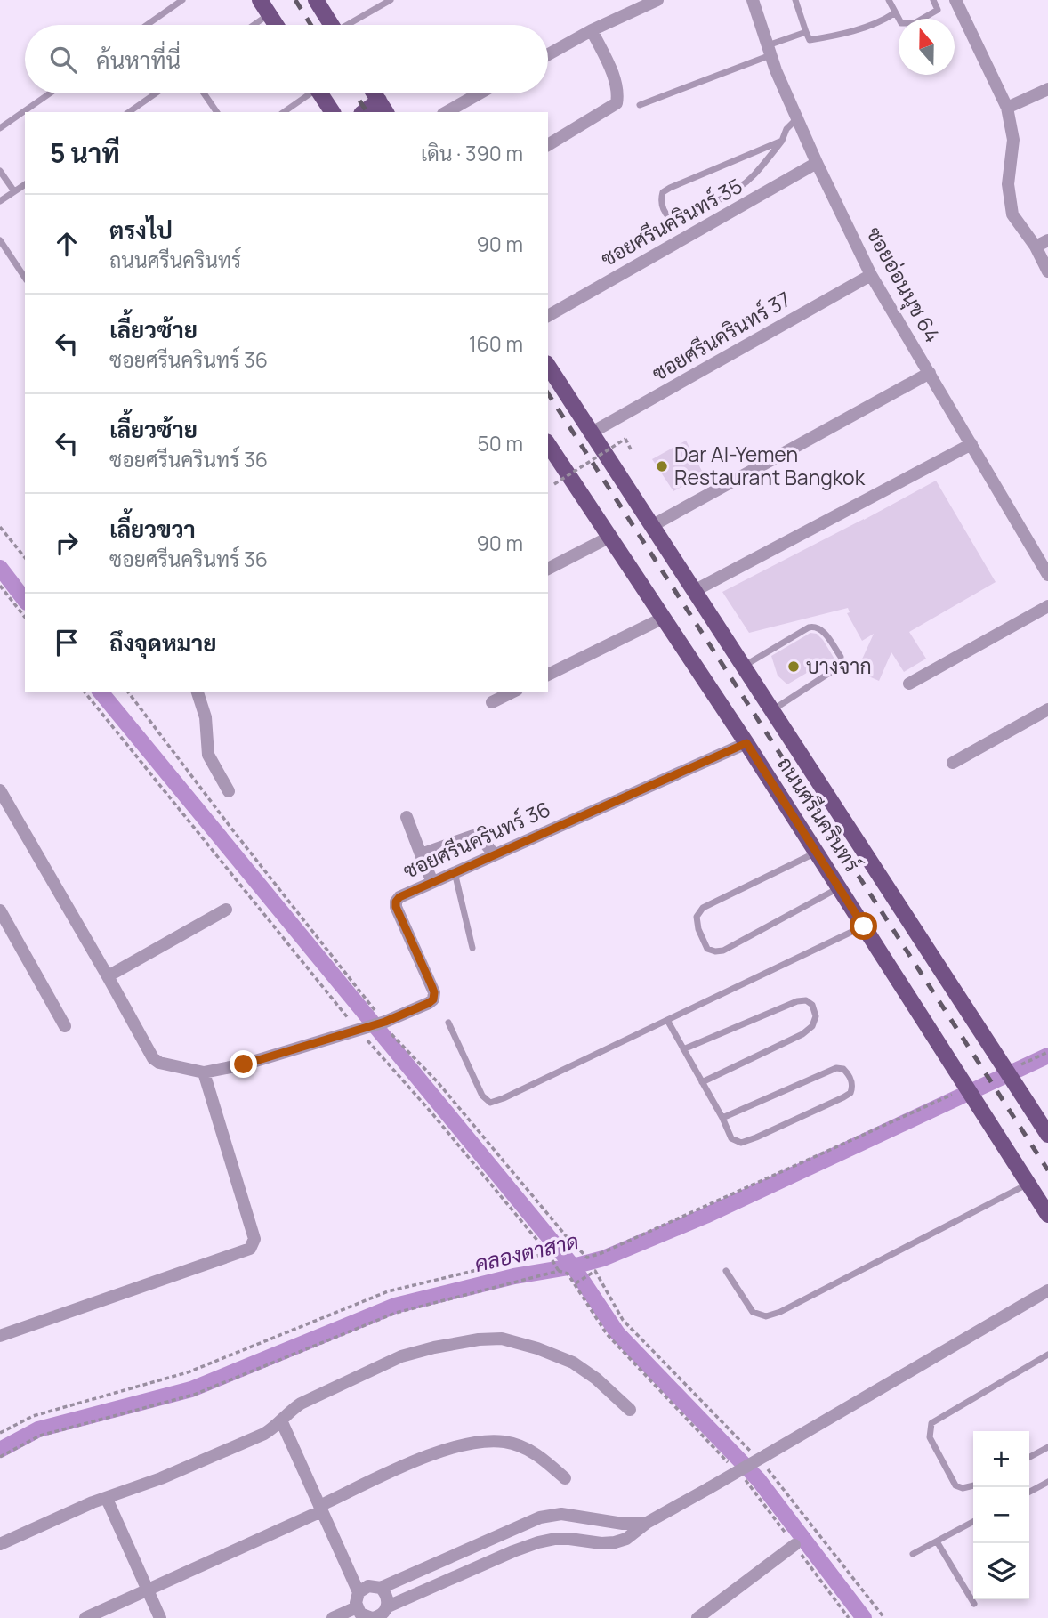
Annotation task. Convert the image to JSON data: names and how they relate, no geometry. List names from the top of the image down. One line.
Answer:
{"streets":{"main road":["ถนนศรีนครินทร์"],"street":["ซอยศรีนครินทร์ 35","ซอยอ่อนนุช 64","ซอยศรีนครินทร์ 37","ซอยศรีนครินทร์ 36"]},"crossings":[["ซอยศรีนครินทร์ 35","ซอยอ่อนนุช 64"],["ซอยอ่อนนุช 64","ซอยศรีนครินทร์ 37"],["ซอยศรีนครินทร์ 37","ถนนศรีนครินทร์"],["ถนนศรีนครินทร์","ซอยศรีนครินทร์ 36"]],"water":["คลองตาสาด"],"places":["Dar Al-Yemen Restaurant Bangkok","บางจาก"],"north":"top","page":{"search":"ค้นหาที่นี่","heading":["5 นาที","เดิน · 390 m"],"list":[["ตรงไป","ถนนศรีนครินทร์","90 m"],["เลี้ยวซ้าย","ซอยศรีนครินทร์ 36","160 m"],["เลี้ยวซ้าย","ซอยศรีนครินทร์ 36","50 m"],["เลี้ยวขวา","ซอยศรีนครินทร์ 36","90 m"],"ถึงจุดหมาย"],"map_buttons":["+","−"]}}
